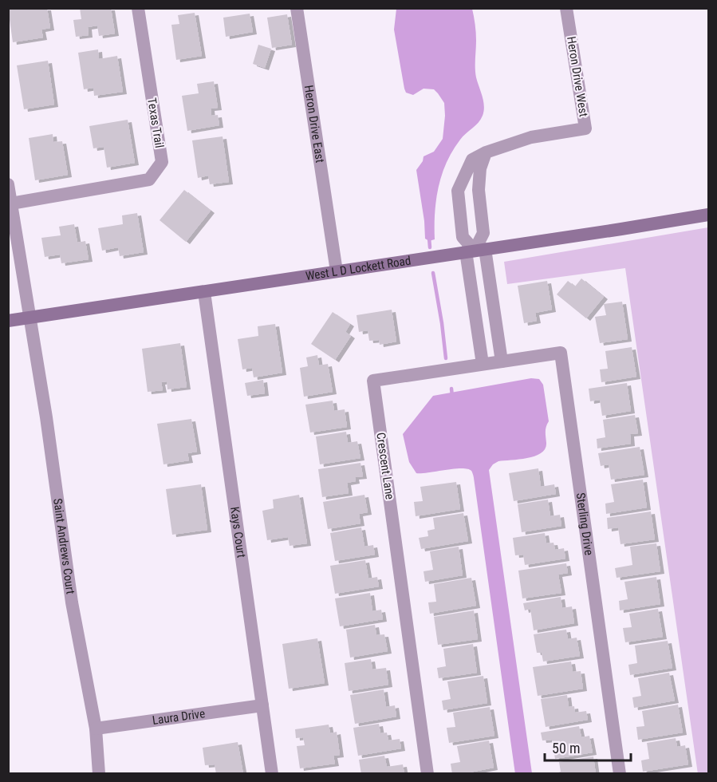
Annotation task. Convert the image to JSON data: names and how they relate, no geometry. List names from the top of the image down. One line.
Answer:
{"streets":{"main road":["West L D Lockett Road"],"street":["Heron Drive West","Texas Trail","Heron Drive East","Crescent Lane","Sterling Drive","Kays Court","Saint Andrews Court","Laura Drive"]},"crossings":[["Heron Drive West","West L D Lockett Road"],["Texas Trail","Saint Andrews Court"],["Heron Drive East","West L D Lockett Road"],["West L D Lockett Road","Kays Court"],["West L D Lockett Road","Saint Andrews Court"],["Crescent Lane","Sterling Drive"],["Kays Court","Laura Drive"],["Saint Andrews Court","Laura Drive"]],"scale_bar":"50 m"}
